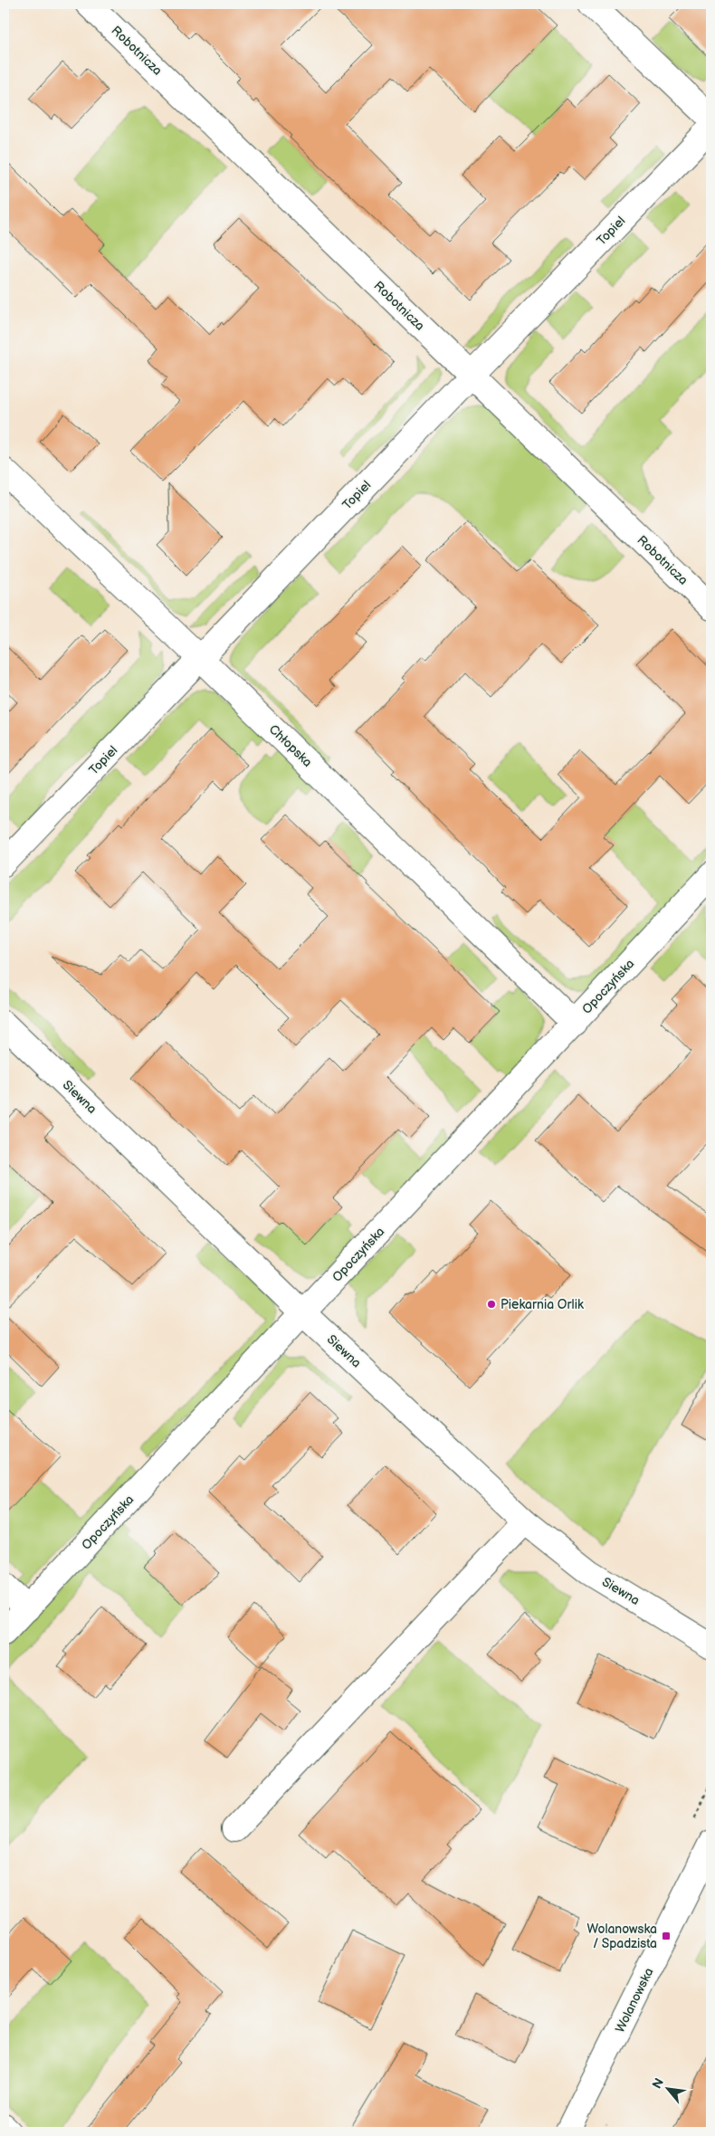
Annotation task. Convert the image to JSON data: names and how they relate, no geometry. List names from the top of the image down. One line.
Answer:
{"streets":{"street":["Robotnicza","Topiel","Chłopska","Opoczyńska","Siewna","Wolanowska"]},"crossings":[["Robotnicza","Topiel"],["Topiel","Chłopska"],["Chłopska","Opoczyńska"],["Opoczyńska","Siewna"]],"places":{"other":["Piekarnia Orlik"],"transit":["Wolanowska / Spadzista"]},"north":"top left"}
